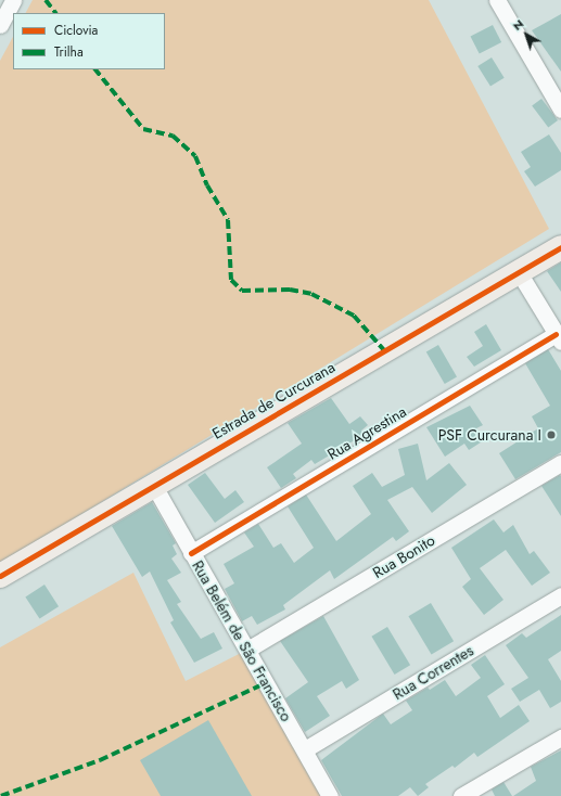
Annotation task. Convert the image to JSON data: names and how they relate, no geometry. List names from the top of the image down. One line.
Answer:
{"streets":{"main road":["Estrada de Curcurana"],"street":["Rua Agrestina","Rua Bonito","Rua Belém de São Francisco","Rua Correntes"]},"crossings":[["Estrada de Curcurana","Rua Belém de São Francisco"],["Rua Agrestina","Rua Belém de São Francisco"],["Rua Bonito","Rua Belém de São Francisco"],["Rua Belém de São Francisco","Rua Correntes"]],"places":["PSF Curcurana I"],"legend":["Ciclovia","Trilha"],"north":"top left"}
